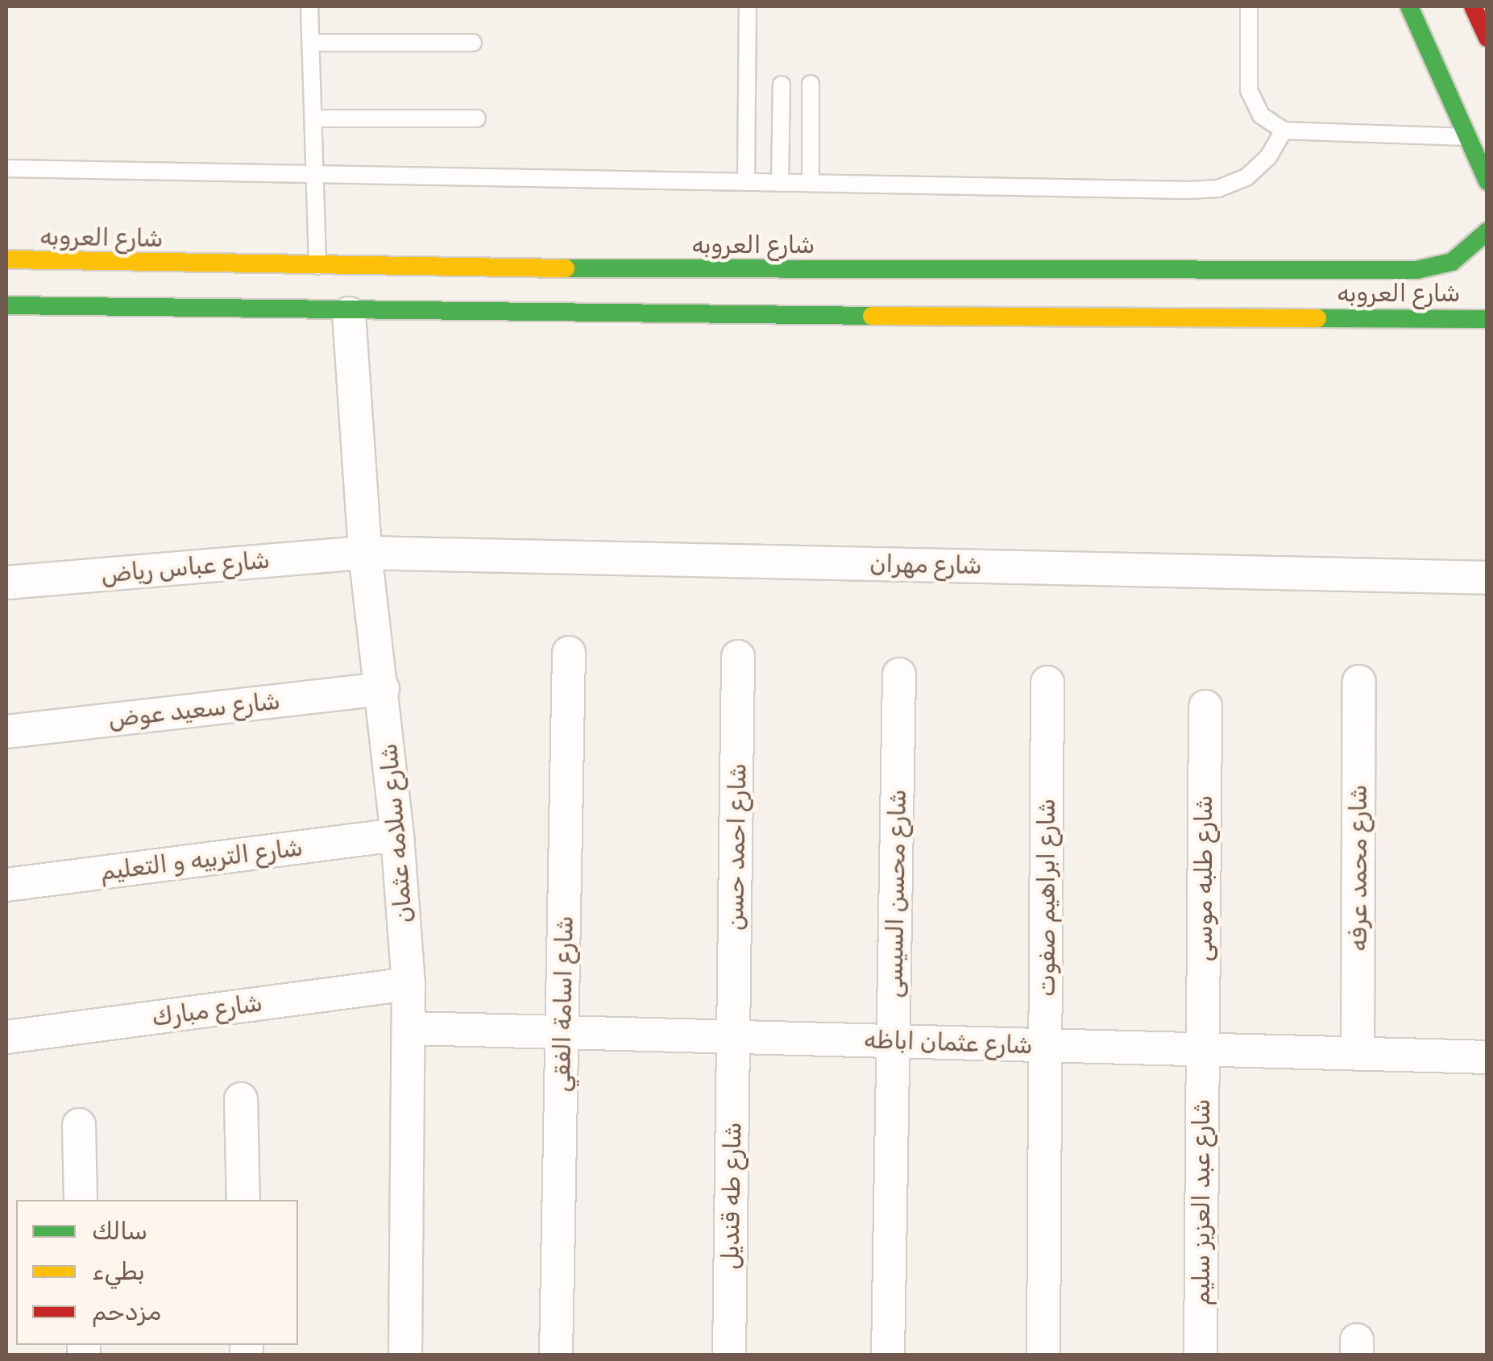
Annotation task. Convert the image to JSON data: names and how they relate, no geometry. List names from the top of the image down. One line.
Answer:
{"streets":{"main road":["شارع العروبه"],"street":["شارع مهران","شارع عباس رياض","شارع سعيد عوض","شارع سلامه عثمان","شارع احمد حسن","شارع التربيه و التعليم","شارع محمد عرفه","شارع طلبه موسى","شارع محسن السيسى","شارع ابراهيم صفوت","شارع اسامة الفقي","شارع مبارك","شارع عثمان اباظه","شارع طه قنديل","شارع عبد العزيز سليم"]},"crossings":[["شارع العروبه","شارع سلامه عثمان"],["شارع مهران","شارع عباس رياض"],["شارع مهران","شارع سلامه عثمان"],["شارع عباس رياض","شارع سلامه عثمان"],["شارع سعيد عوض","شارع سلامه عثمان"],["شارع سلامه عثمان","شارع التربيه و التعليم"],["شارع سلامه عثمان","شارع مبارك"],["شارع سلامه عثمان","شارع عثمان اباظه"],["شارع احمد حسن","شارع عثمان اباظه"],["شارع احمد حسن","شارع طه قنديل"],["شارع محمد عرفه","شارع عثمان اباظه"],["شارع طلبه موسى","شارع عثمان اباظه"],["شارع طلبه موسى","شارع عبد العزيز سليم"],["شارع محسن السيسى","شارع عثمان اباظه"],["شارع ابراهيم صفوت","شارع عثمان اباظه"],["شارع اسامة الفقي","شارع عثمان اباظه"],["شارع عثمان اباظه","شارع طه قنديل"],["شارع عثمان اباظه","شارع عبد العزيز سليم"]],"legend":["سالك","بطيء","مزدحم"]}
